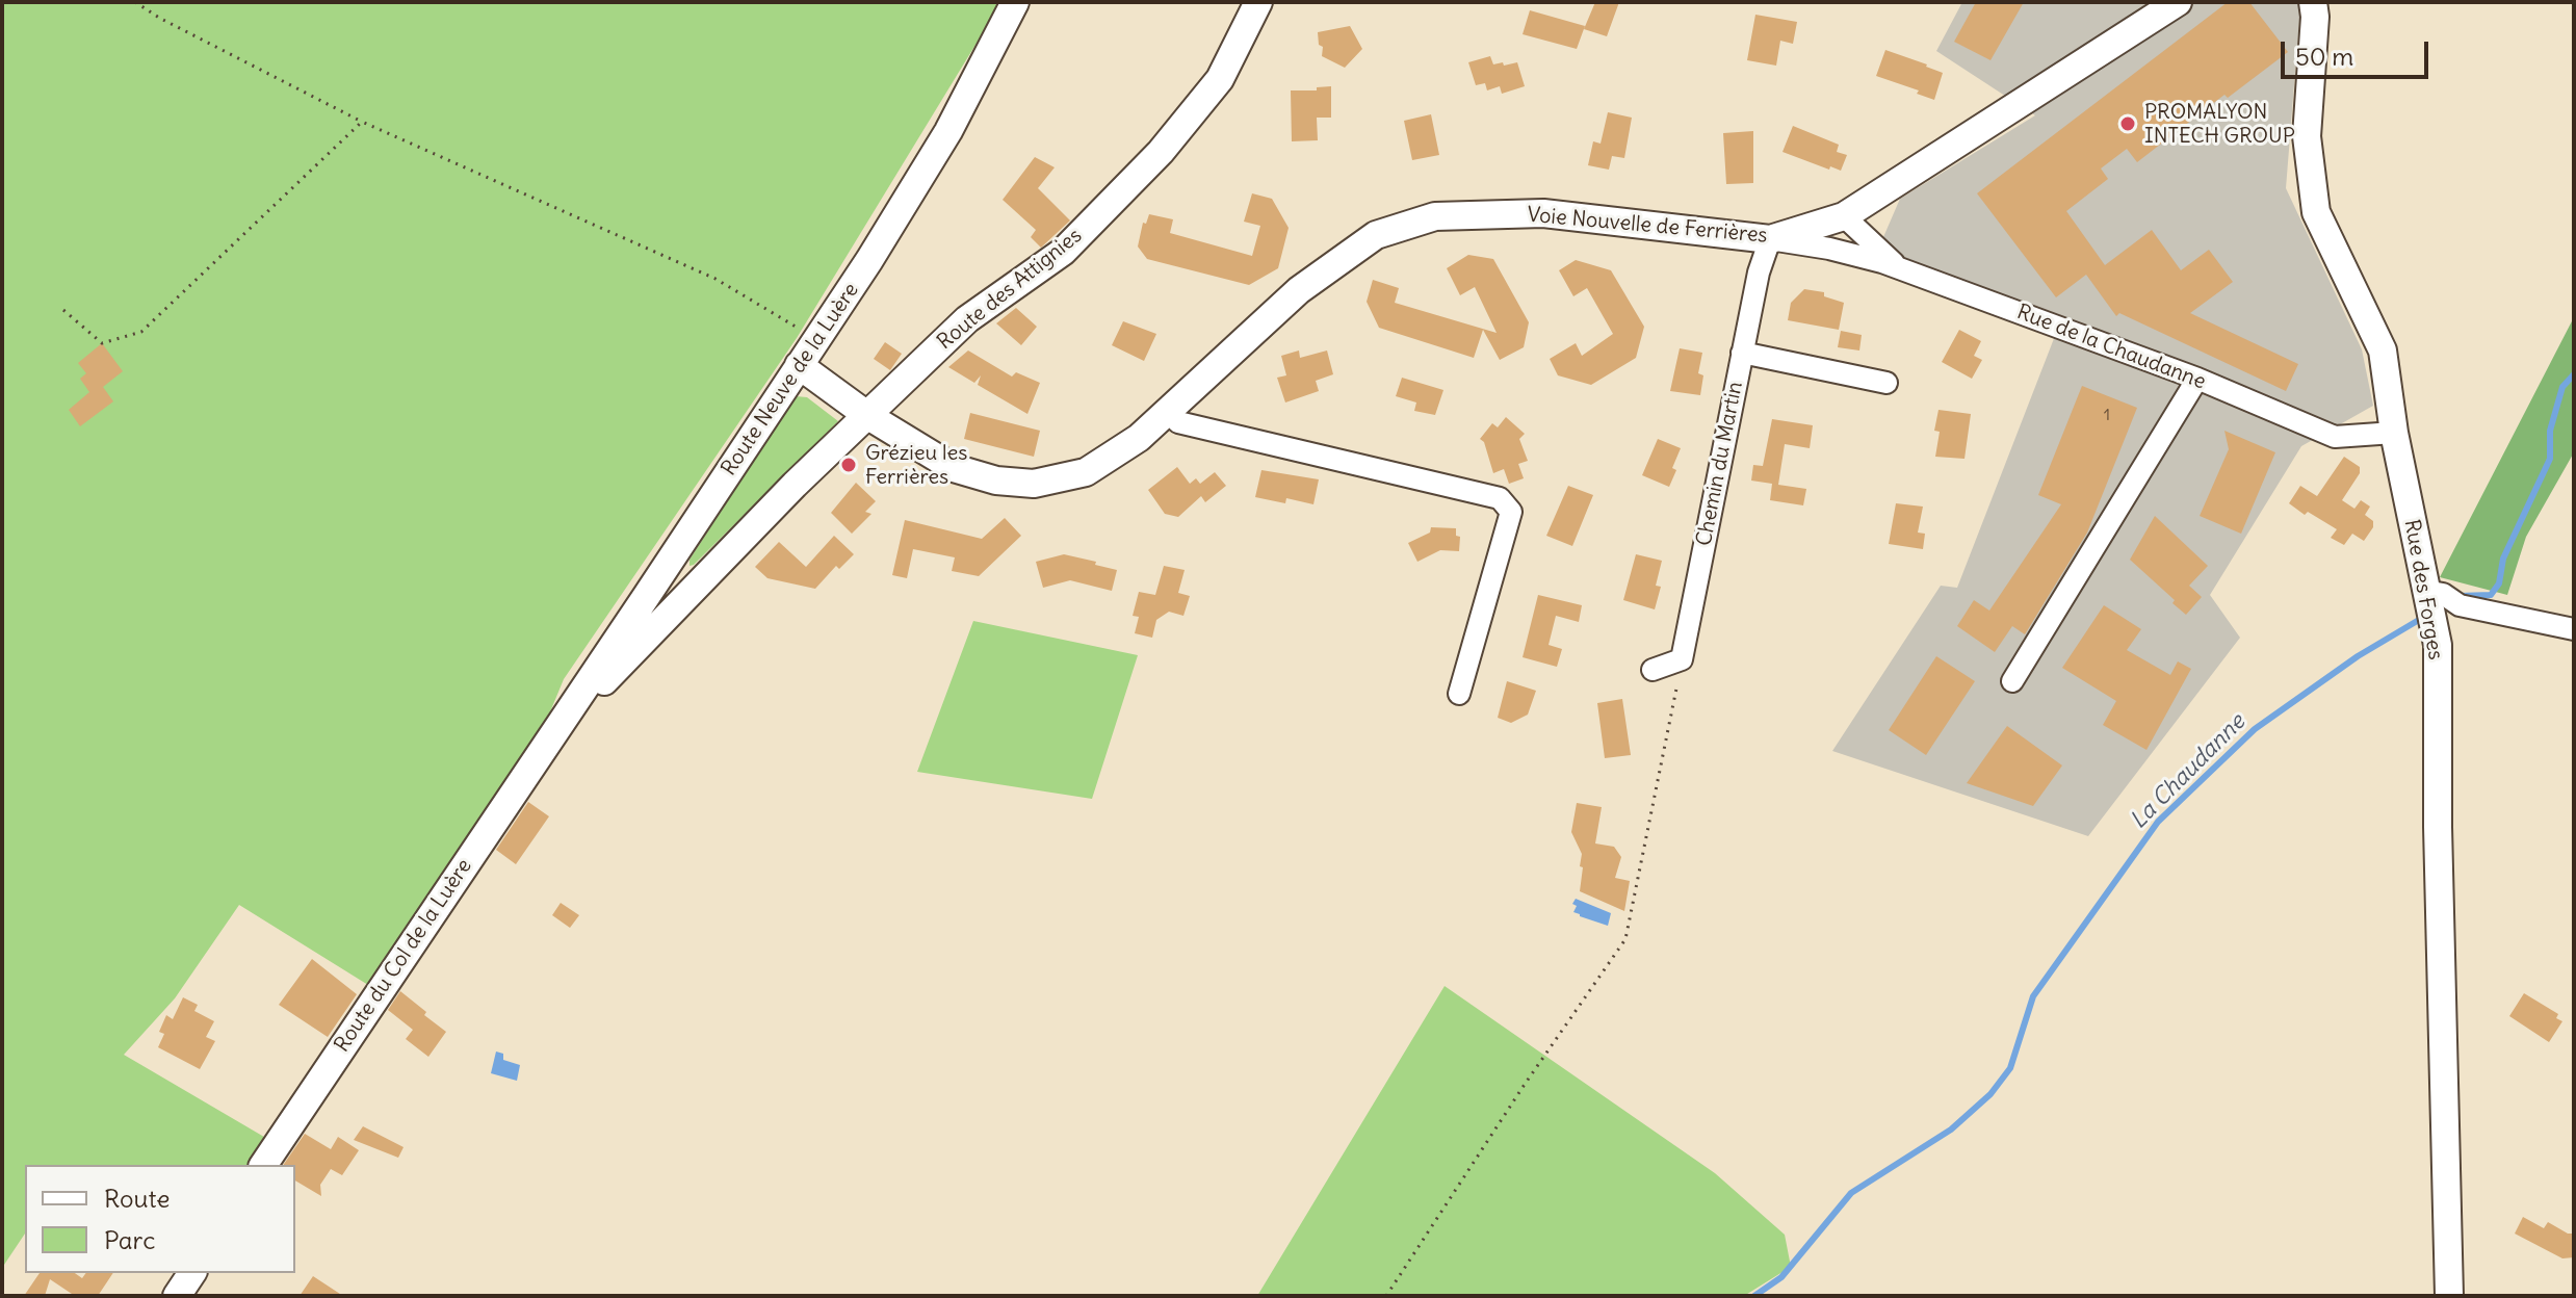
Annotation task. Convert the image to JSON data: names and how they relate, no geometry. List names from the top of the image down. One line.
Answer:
{"streets":{"street":["Voie Nouvelle de Ferrières","Route des Attignies","Rue de la Chaudanne","Route Neuve de la Luère","Chemin du Martin","Rue des Forges","Route du Col de la Luère"]},"crossings":[["Voie Nouvelle de Ferrières","Route des Attignies"],["Voie Nouvelle de Ferrières","Rue de la Chaudanne"],["Voie Nouvelle de Ferrières","Route Neuve de la Luère"],["Voie Nouvelle de Ferrières","Chemin du Martin"],["Route des Attignies","Route Neuve de la Luère"],["Route des Attignies","Route du Col de la Luère"],["Rue de la Chaudanne","Rue des Forges"],["Route Neuve de la Luère","Route du Col de la Luère"]],"water":["La Chaudanne"],"places":["PROMALYON INTECH GROUP","Grézieu les Ferrières"],"house_numbers":["1"],"legend":["Route","Parc"],"scale_bar":"50 m"}
